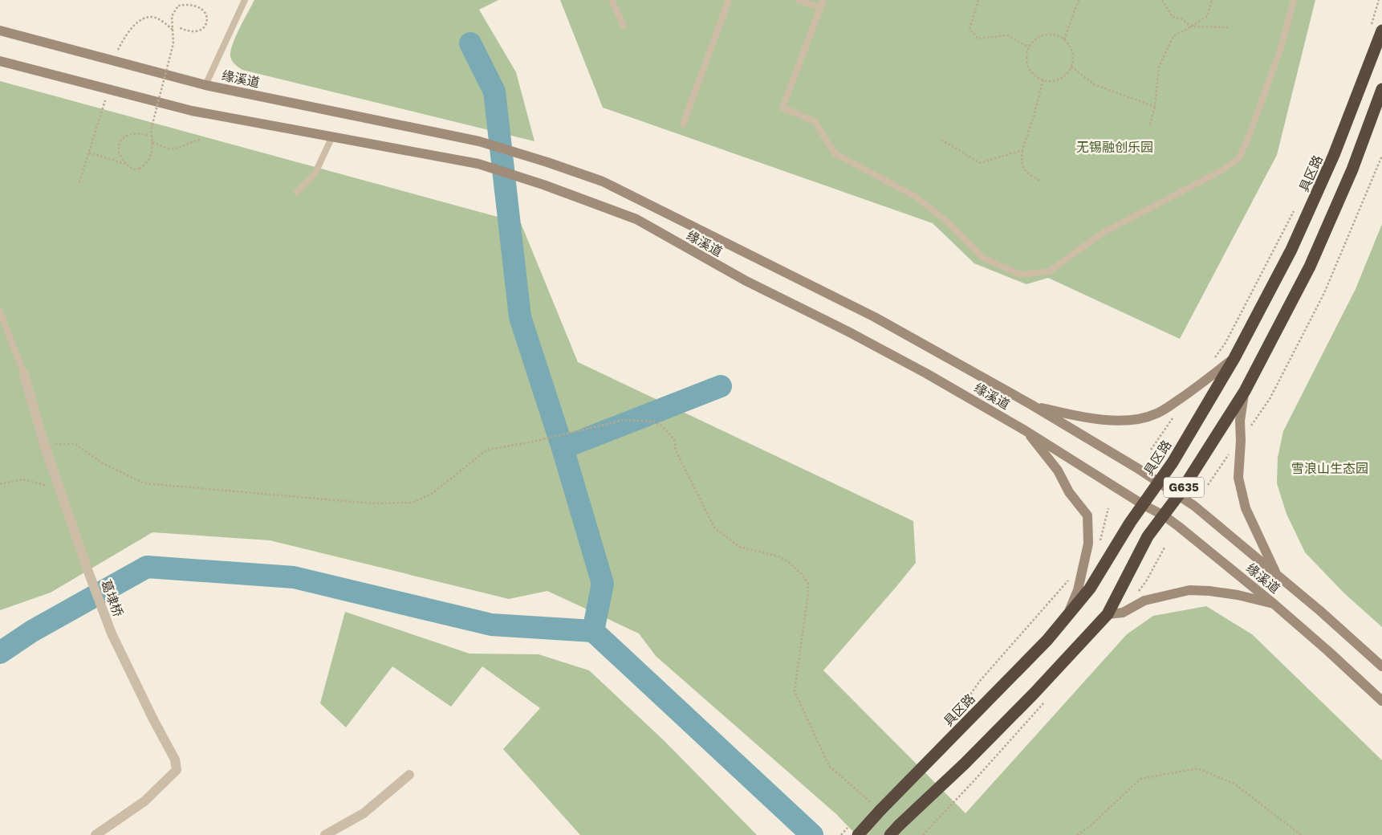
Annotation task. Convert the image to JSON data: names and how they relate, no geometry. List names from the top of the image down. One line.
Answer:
{"streets":{"highway":["具区路","G635"],"main road":["缘溪道"],"street":["葛埭桥"]},"crossings":[["缘溪道","具区路"],["缘溪道","G635"]],"parks":["无锡融创乐园","雪浪山生态园"]}
